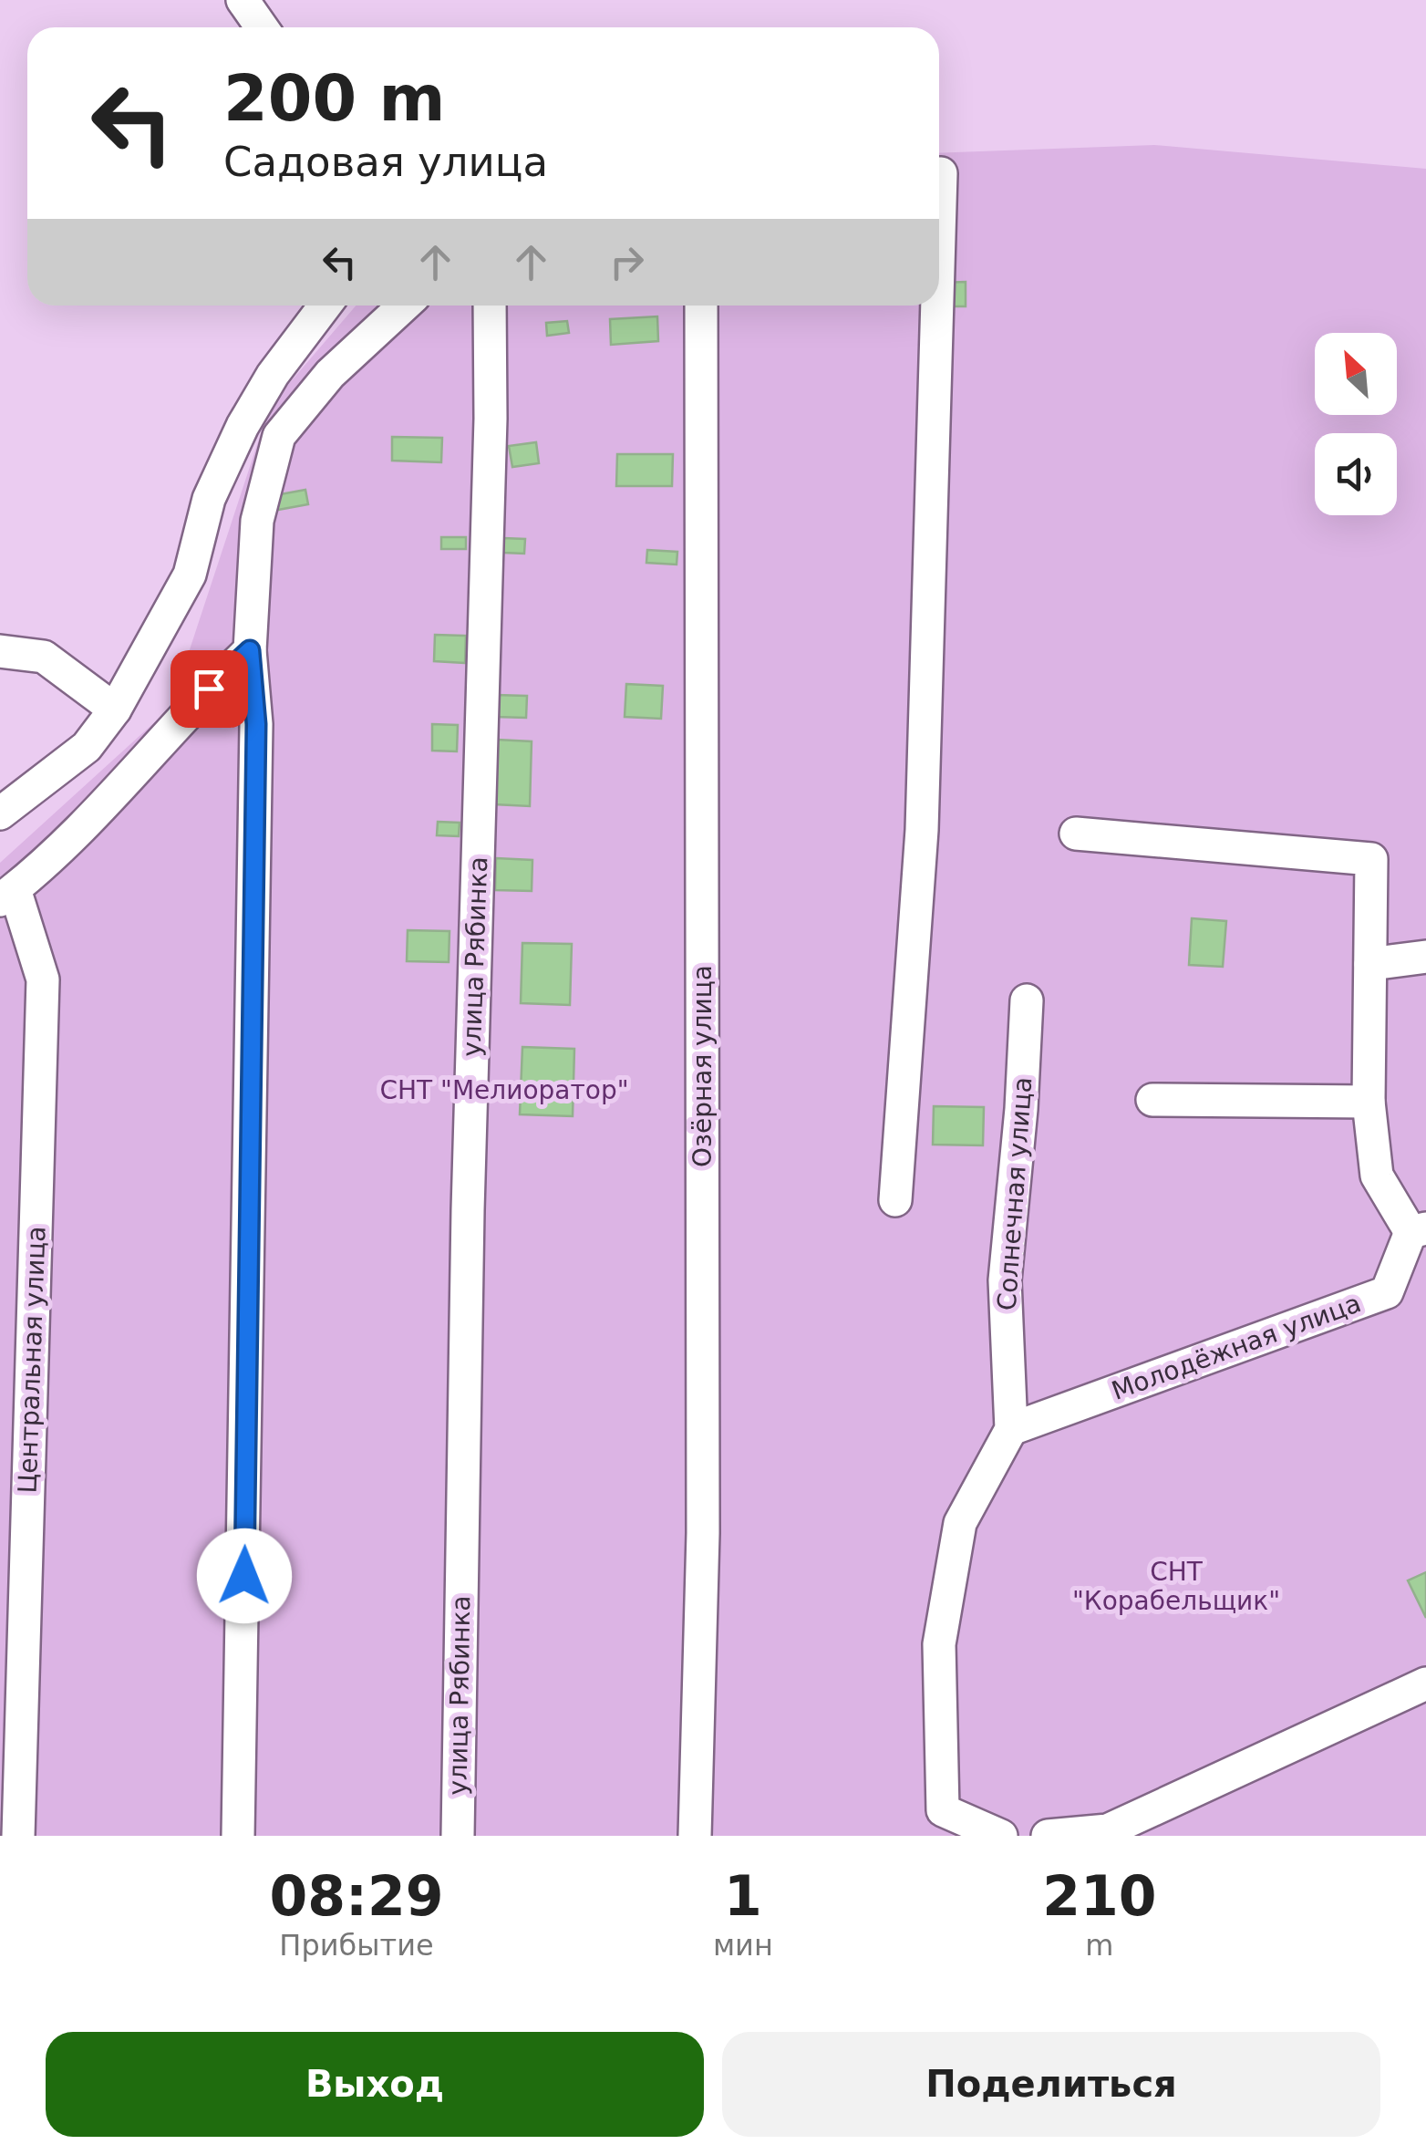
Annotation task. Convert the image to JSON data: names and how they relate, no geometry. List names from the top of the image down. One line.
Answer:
{"streets":{"street":["улица Рябинка","Озёрная улица","Солнечная улица","Молодёжная улица","Центральная улица"]},"crossings":[["Солнечная улица","Молодёжная улица"]],"parks":["СНТ \"Мелиоратор\"","СНТ \"Корабельщик\""],"north":"top left","page":{"turn":["200 m","Садовая улица"],"eta":["08:29","Прибытие","1","мин","210","m"],"buttons":["Выход","Поделиться"]}}
